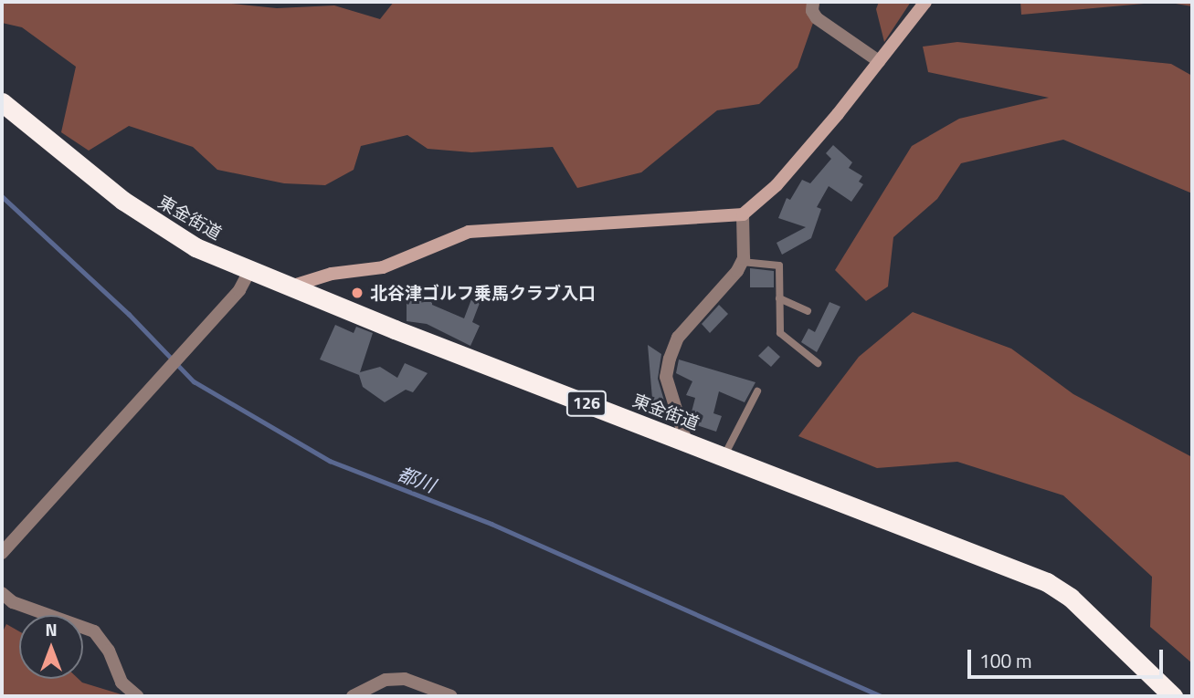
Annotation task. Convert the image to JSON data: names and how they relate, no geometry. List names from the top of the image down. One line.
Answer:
{"streets":{"highway":["東金街道","126"]},"water":["都川"],"places":["北谷津ゴルフ乗馬クラブ入口"],"scale_bar":"100 m","north":"top"}
